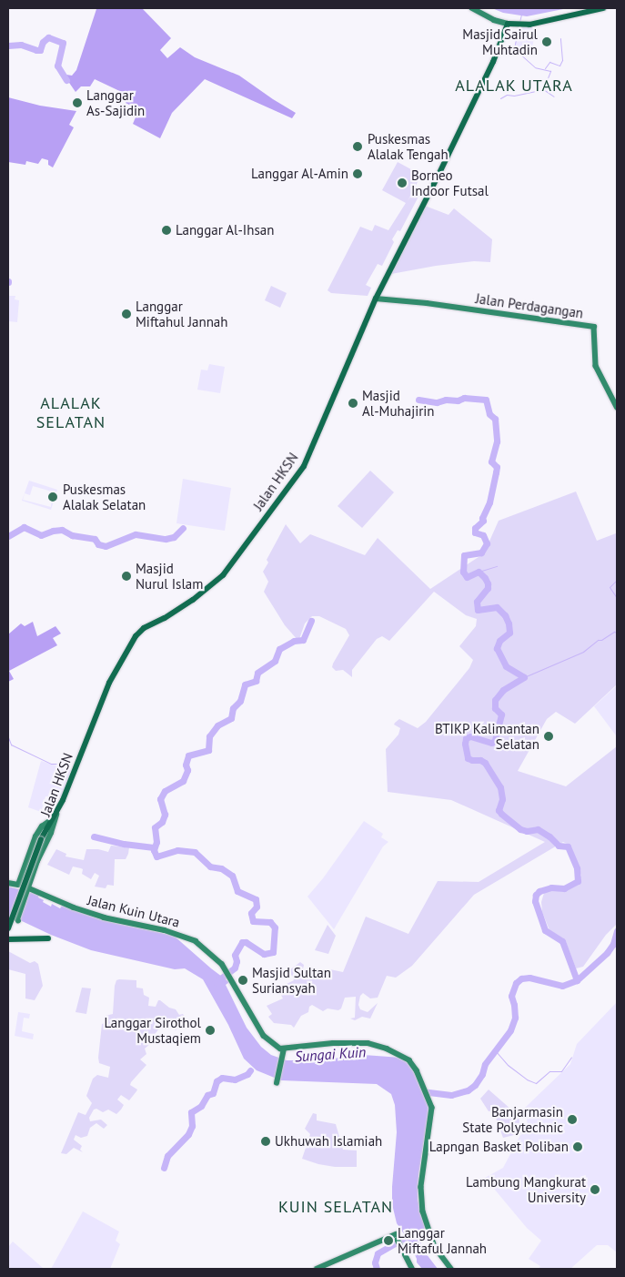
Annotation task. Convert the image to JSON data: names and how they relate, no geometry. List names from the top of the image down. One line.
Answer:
{"streets":{"main road":["Jalan HKSN"],"street":["Jalan Perdagangan","Jalan Kuin Utara"]},"crossings":[["Jalan Perdagangan","Jalan HKSN"],["Jalan HKSN","Jalan Kuin Utara"]],"districts":["ALALAK UTARA","ALALAK SELATAN","KUIN SELATAN"],"water":["Sungai Kuin"],"places":["Masjid Sairul Muhtadin","Langgar As-Sajidin","Puskesmas Alalak Tengah","Langgar Al-Amin","Borneo Indoor Futsal","Langgar Al-Ihsan","Langgar Miftahul Jannah","Masjid Al-Muhajirin","Puskesmas Alalak Selatan","Masjid Nurul Islam","BTIKP Kalimantan Selatan","Masjid Sultan Suriansyah","Langgar Sirothol Mustaqiem","Banjarmasin State Polytechnic","Ukhuwah Islamiah","Lapngan Basket Poliban","Lambung Mangkurat University","Langgar Miftaful Jannah"]}
